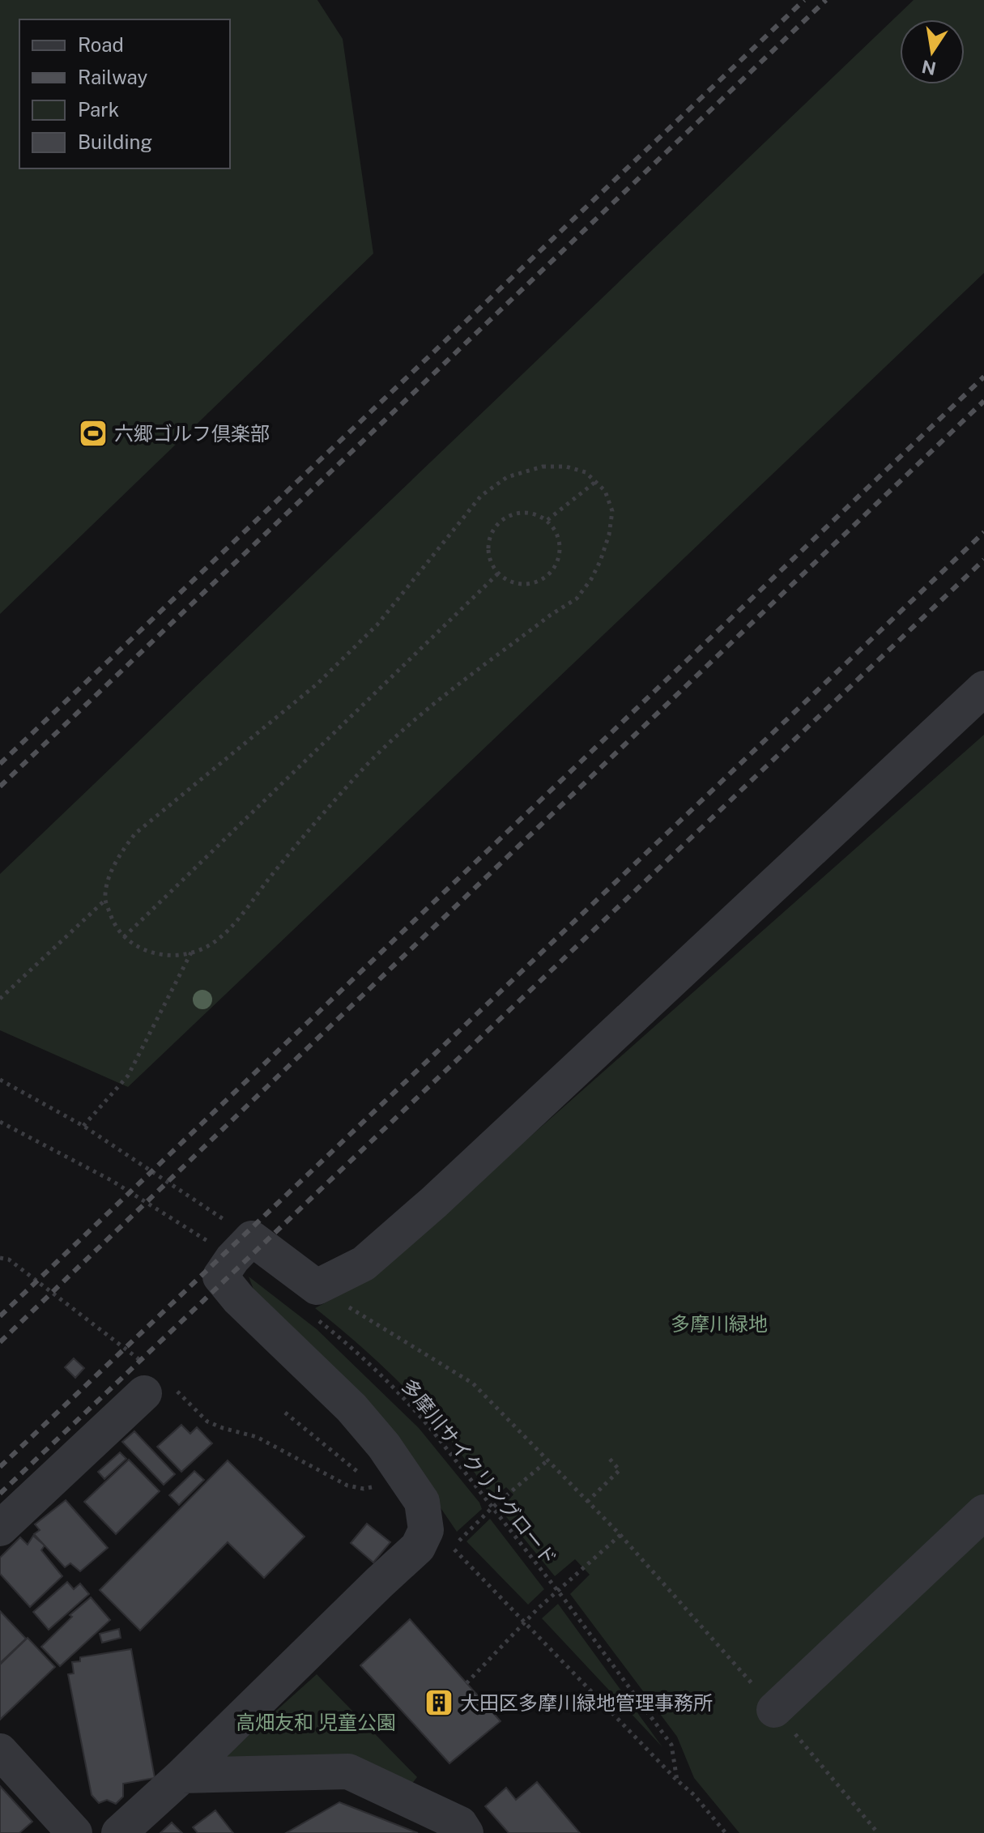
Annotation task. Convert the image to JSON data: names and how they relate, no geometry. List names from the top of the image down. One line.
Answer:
{"streets":{"path":["多摩川サイクリングロード"]},"parks":["多摩川緑地","高畑友和 児童公園"],"places":{"sports":["六郷ゴルフ倶楽部"],"building":["大田区多摩川緑地管理事務所"]},"legend":["Road","Railway","Park","Building"],"north":"bottom"}
